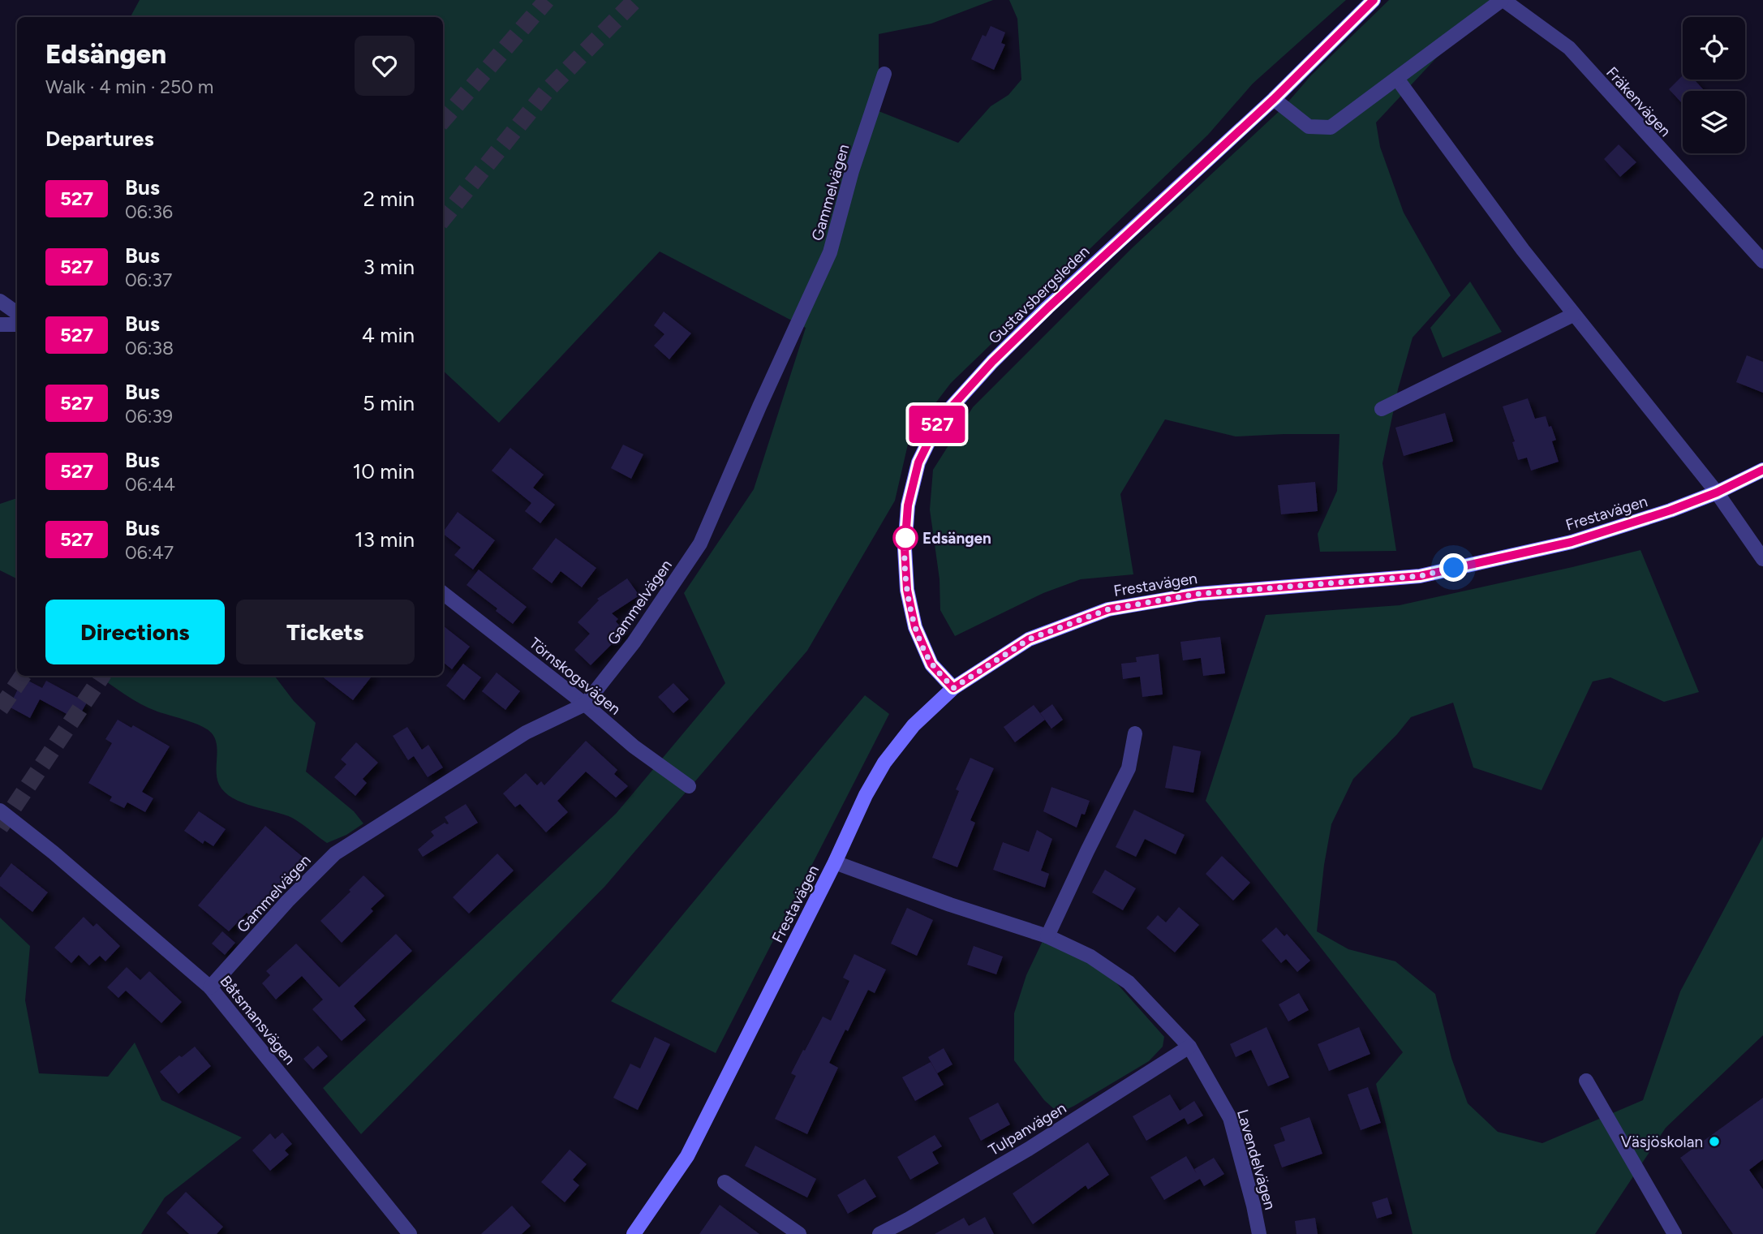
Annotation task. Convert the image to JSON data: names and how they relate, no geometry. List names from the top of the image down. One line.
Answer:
{"streets":{"street":["Fräkenvägen","Gammelvägen","Gustavsbergsleden","Frestavägen","Törnskogsvägen","Båtsmansvägen","Tulpanvägen","Lavendelvägen"]},"crossings":[["Fräkenvägen","Gustavsbergsleden"],["Gammelvägen","Törnskogsvägen"],["Gammelvägen","Båtsmansvägen"],["Gustavsbergsleden","Frestavägen"],["Frestavägen","Lavendelvägen"],["Tulpanvägen","Lavendelvägen"]],"places":["Edsängen","Väsjöskolan"],"lines":["bus line 527"],"page":{"on_map":"527","heading":[["Edsängen","Walk · 4 min · 250 m"],"Departures"],"list":[{"mark":"527","name":"Bus","note":"06:36","value":"2 min"},{"mark":"527","name":"Bus","note":"06:37","value":"3 min"},{"mark":"527","name":"Bus","note":"06:38","value":"4 min"},{"mark":"527","name":"Bus","note":"06:39","value":"5 min"},{"mark":"527","name":"Bus","note":"06:44","value":"10 min"},{"mark":"527","name":"Bus","note":"06:47","value":"13 min"}],"buttons":["Directions","Tickets"]}}
